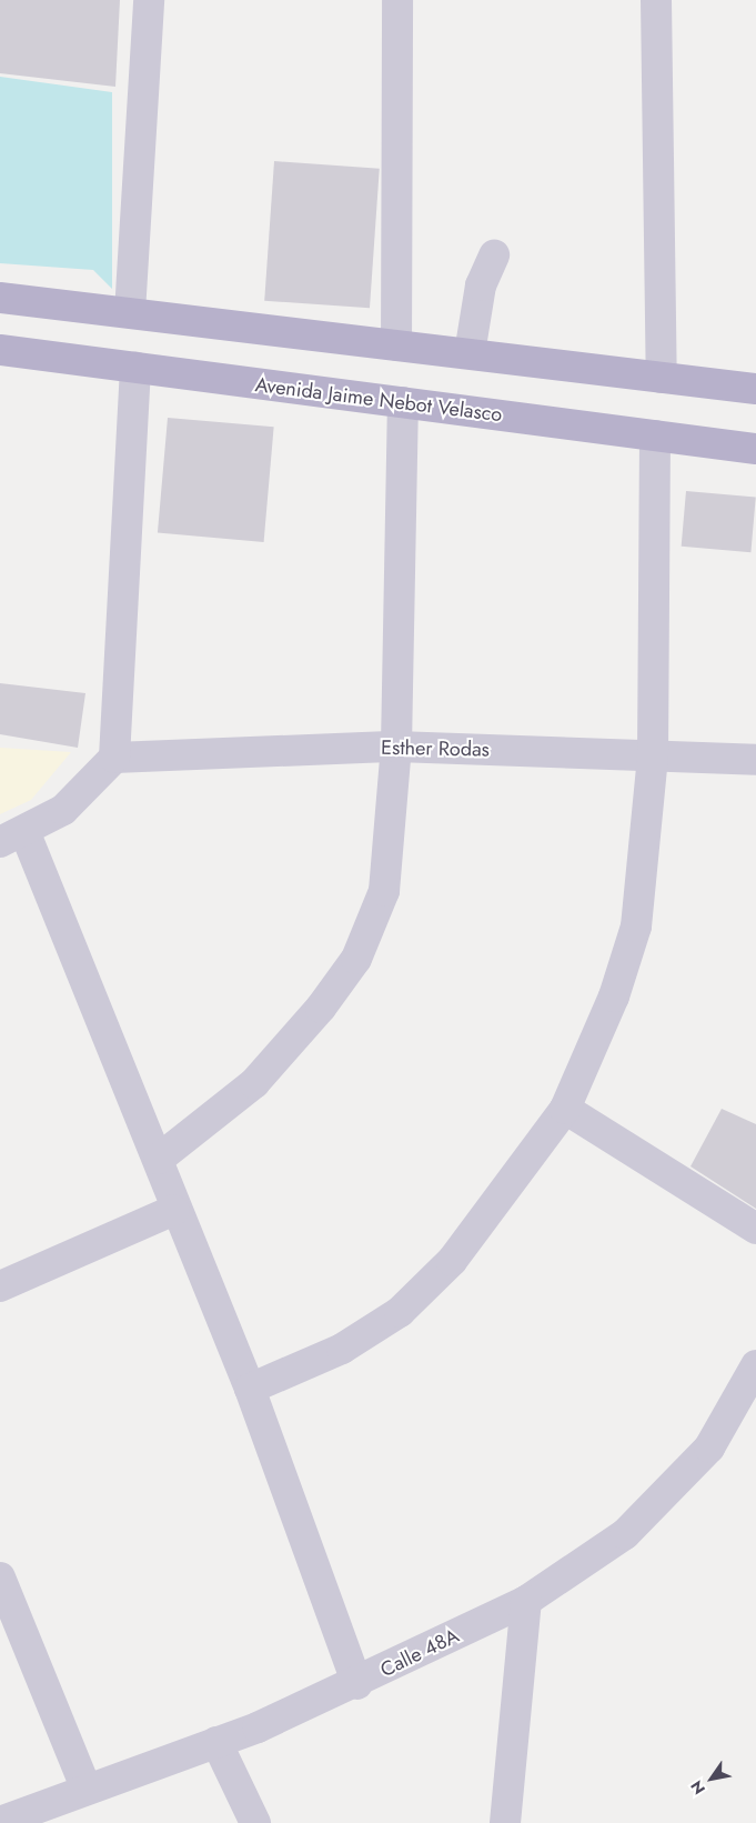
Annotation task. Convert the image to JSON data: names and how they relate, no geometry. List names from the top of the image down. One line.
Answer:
{"streets":{"main road":["Avenida Jaime Nebot Velasco"],"street":["Esther Rodas","Calle 48A"]},"north":"bottom left"}
